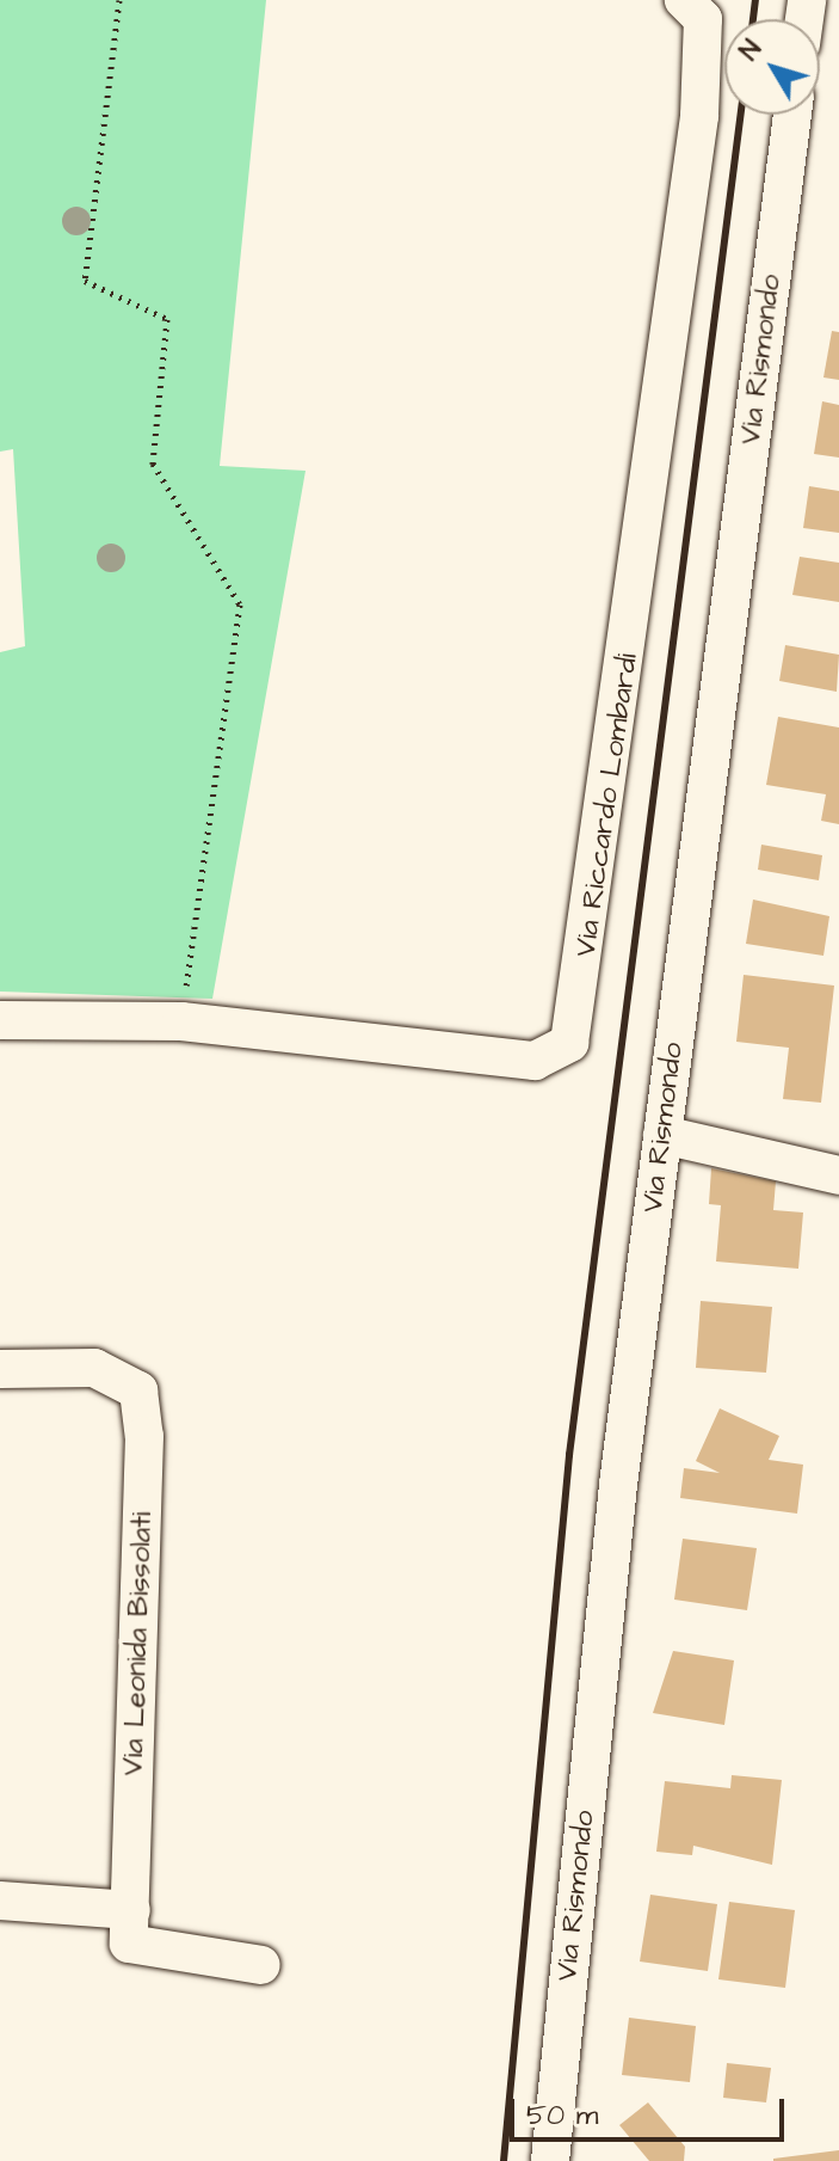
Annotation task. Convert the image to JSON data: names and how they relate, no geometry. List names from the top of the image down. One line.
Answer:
{"streets":{"street":["Via Rismondo","Via Riccardo Lombardi","Via Leonida Bissolati"]},"scale_bar":"50 m","north":"top left"}
